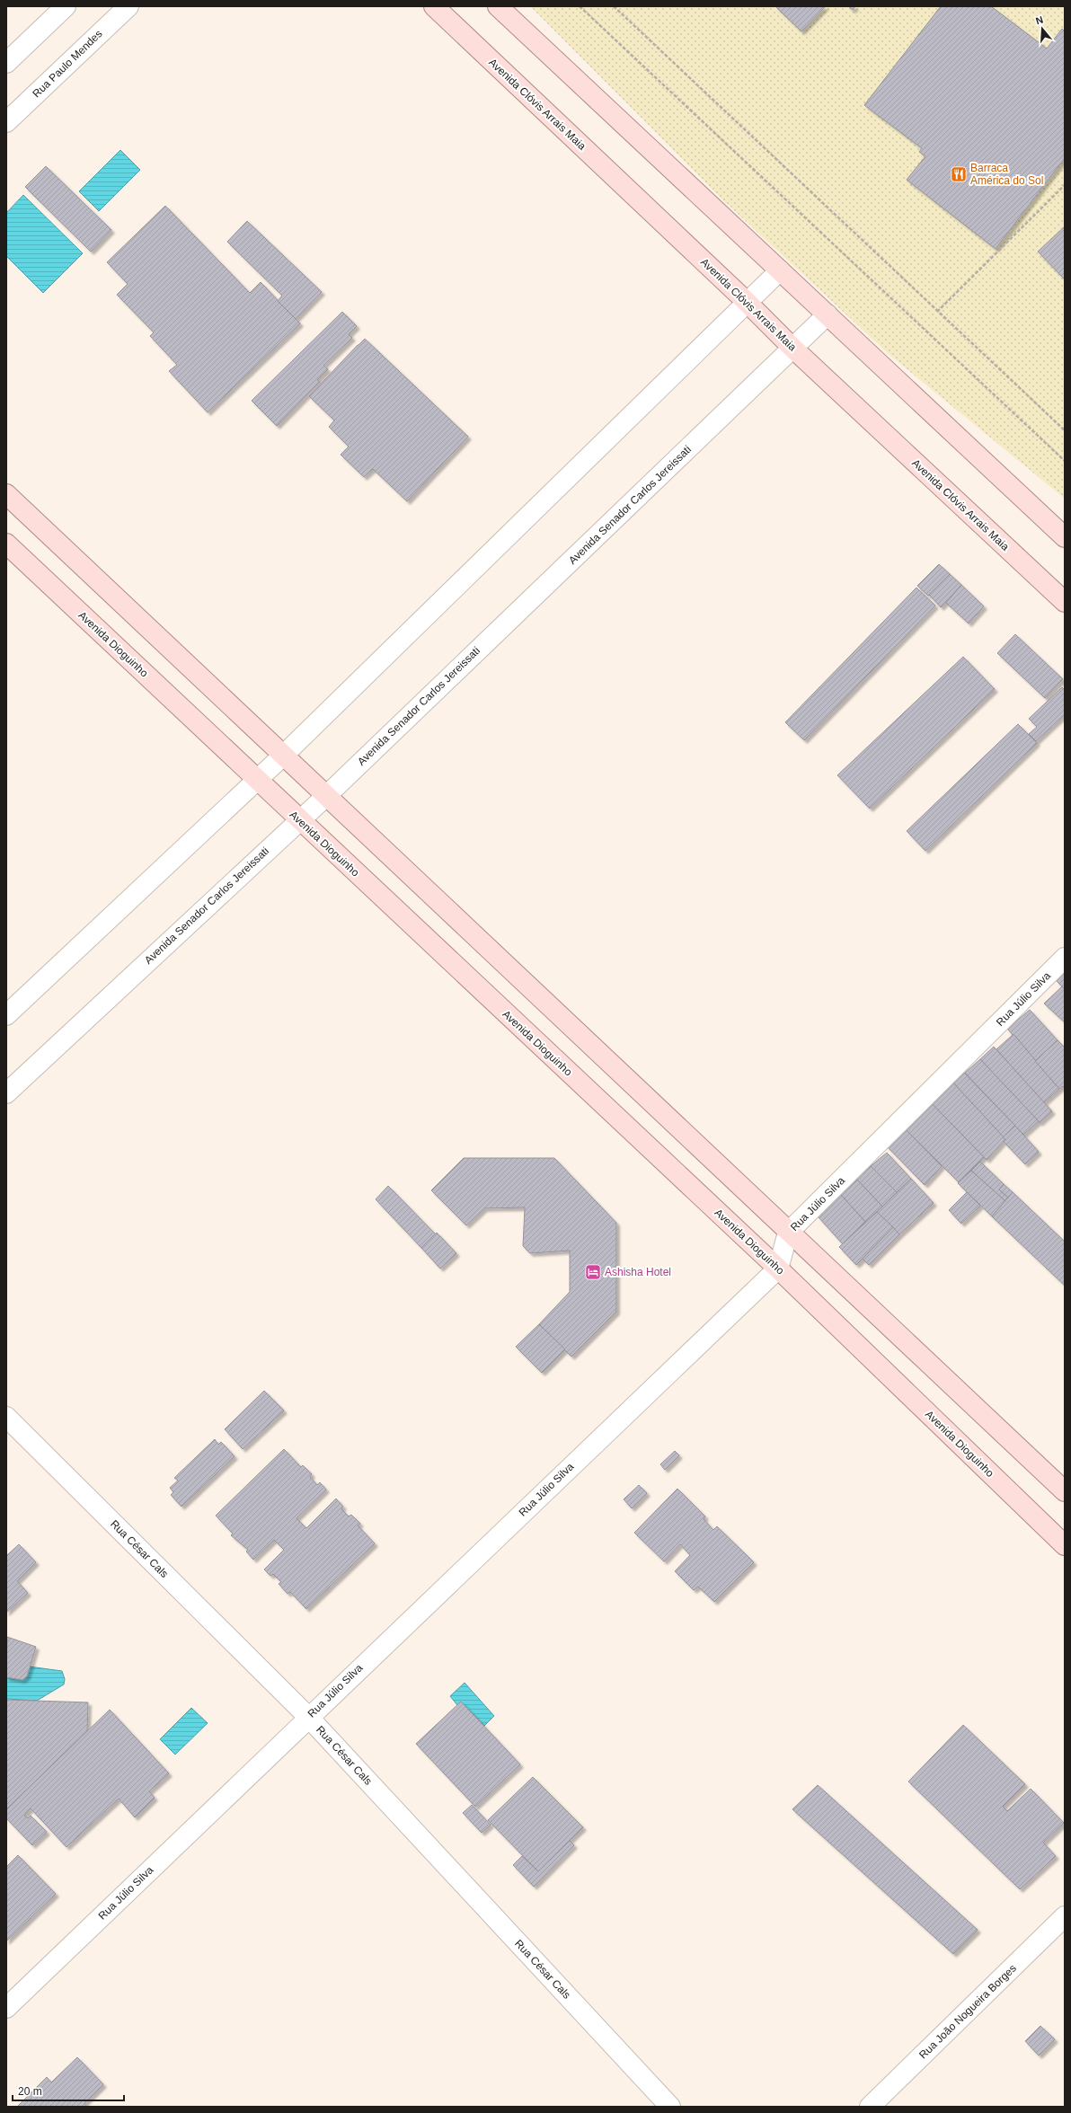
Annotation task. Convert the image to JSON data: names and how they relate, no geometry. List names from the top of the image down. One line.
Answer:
{"streets":{"main road":["Avenida Clóvis Arrais Maia","Avenida Dioguinho"],"street":["Rua Paulo Mendes","Avenida Senador Carlos Jereissati","Rua Júlio Silva","Rua César Cals","Rua João Nogueira Borges"]},"crossings":[["Avenida Clóvis Arrais Maia","Avenida Senador Carlos Jereissati"],["Avenida Senador Carlos Jereissati","Avenida Dioguinho"],["Avenida Dioguinho","Rua Júlio Silva"],["Rua Júlio Silva","Rua César Cals"]],"places":{"restaurant":["Barraca América do Sol"],"hotel":["Ashisha Hotel"]},"scale_bar":"20 m","north":"top"}
